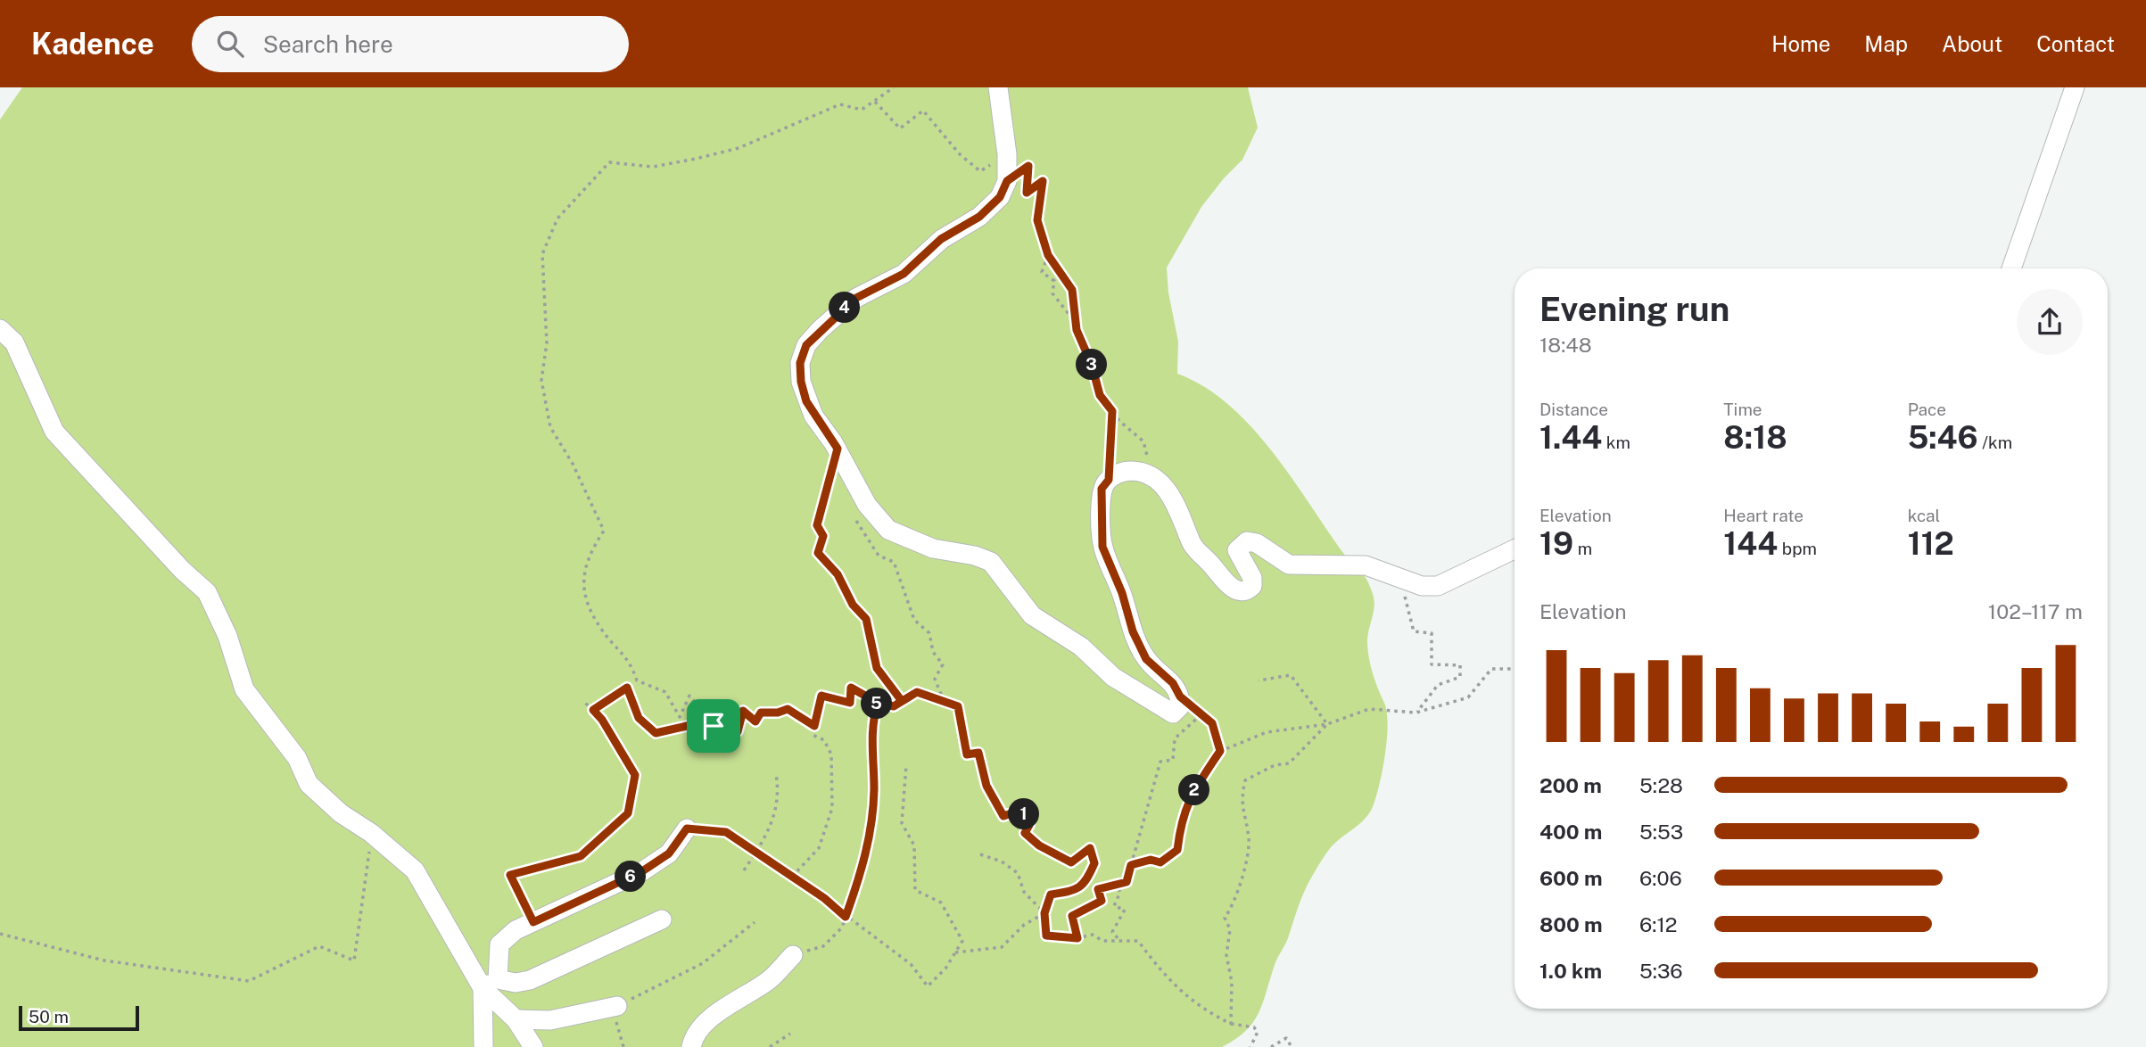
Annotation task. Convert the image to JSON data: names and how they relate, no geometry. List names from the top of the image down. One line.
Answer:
{"scale_bar":"50 m","page":{"header":"Kadence","search":"Search here","nav":["Home","Map","About","Contact"],"heading":["Evening run","18:48"],"pins":["4","3","5","2","1","6"],"stats":[["Distance","1.44 km"],["Time","8:18"],["Pace","5:46 /km"],["Elevation","19 m"],["Heart rate","144 bpm"],["kcal","112"]],"chart":["Elevation","102–117 m"],"list":[{"name":"200 m","note":"5:28"},{"name":"400 m","note":"5:53"},{"name":"600 m","note":"6:06"},{"name":"800 m","note":"6:12"},{"name":"1.0 km","note":"5:36"}],"scale":"50 m"}}
